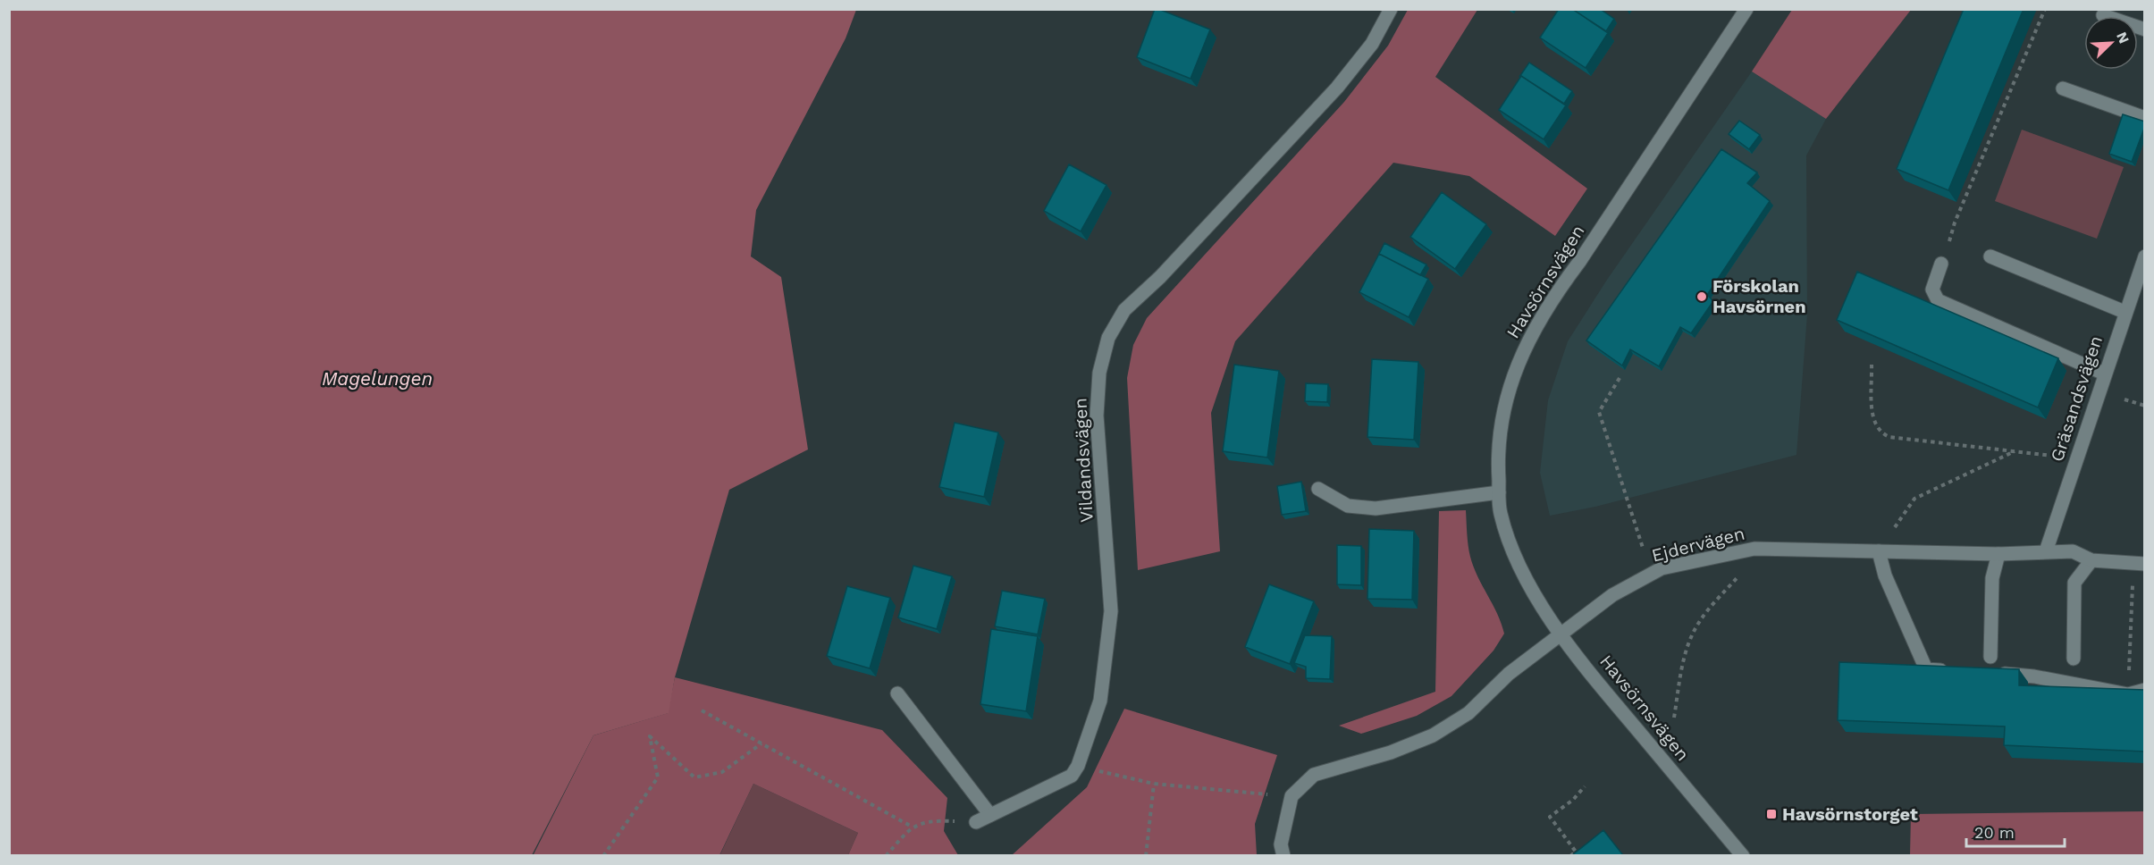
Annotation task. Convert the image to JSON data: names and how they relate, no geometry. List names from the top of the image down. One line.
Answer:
{"streets":{"street":["Havsörnsvägen","Gräsandsvägen","Vildandsvägen","Ejdervägen"]},"crossings":[["Havsörnsvägen","Ejdervägen"],["Gräsandsvägen","Ejdervägen"]],"water":["Magelungen"],"places":{"other":["Förskolan Havsörnen"],"transit":["Havsörnstorget"]},"scale_bar":"20 m","north":"top right"}
